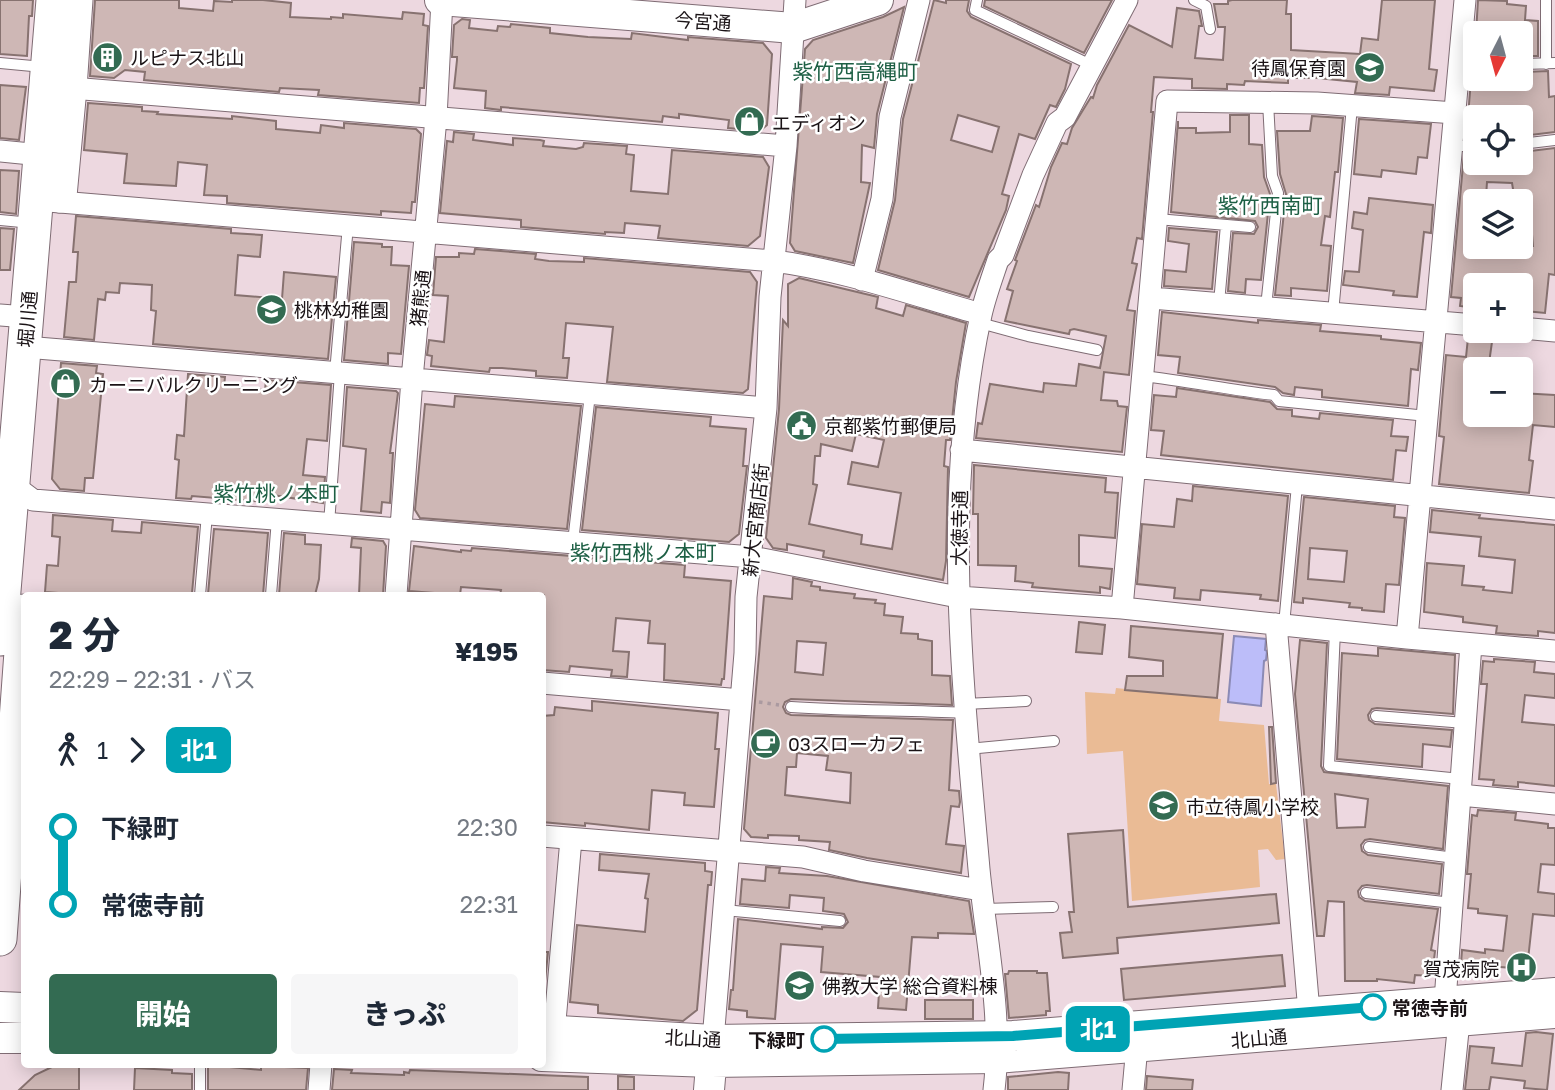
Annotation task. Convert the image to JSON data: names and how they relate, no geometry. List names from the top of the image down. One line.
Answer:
{"streets":{"main road":["堀川通"],"street":["今宮通","猪熊通","新大宮商店街","大徳寺通","北山通"]},"crossings":[["今宮通","猪熊通"],["今宮通","新大宮商店街"],["新大宮商店街","北山通"],["大徳寺通","北山通"]],"districts":["紫竹西高縄町","紫竹西南町","紫竹桃ノ本町","紫竹西桃ノ本町"],"places":{"building":["ルピナス北山"],"school or university":["待鳳保育園","桃林幼稚園","市立待鳳小学校","佛教大学 総合資料棟"],"shop":["エディオン","カーニバルクリーニング"],"public building":["京都紫竹郵便局"],"cafe":["03スローカフェ"],"hospital":["賀茂病院"],"other":["常徳寺前","下緑町"]},"lines":["bus line 北1"],"north":"bottom","page":{"on_map":"北1","map_buttons":["+","−"],"heading":["2 分","22:29 – 22:31 · バス","¥195"],"legs":["1","北1"],"list":[{"name":"下緑町","value":"22:30"},{"name":"常徳寺前","value":"22:31"}],"buttons":["開始","きっぷ"]}}
